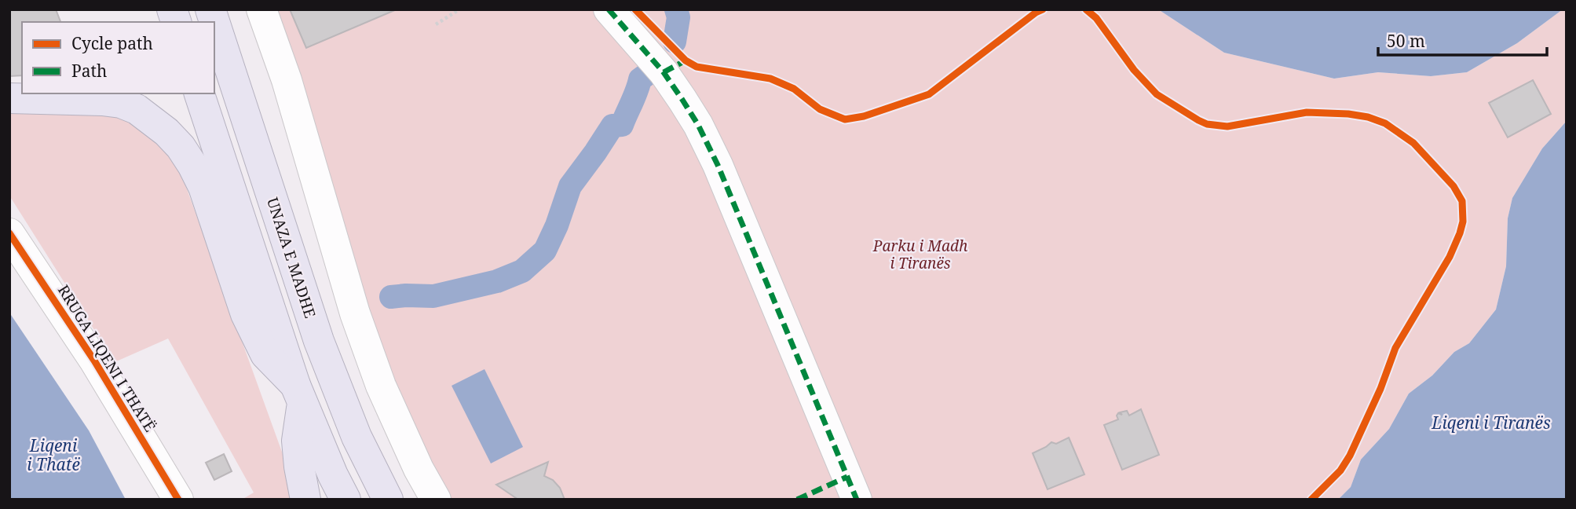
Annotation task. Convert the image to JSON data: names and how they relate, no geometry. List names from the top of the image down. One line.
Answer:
{"streets":{"highway":["UNAZA E MADHE"],"street":["RRUGA LIQENI I THATË"]},"water":["Liqeni i Tiranës","Liqeni i Thatë"],"parks":["Parku i Madh i Tiranës"],"legend":["Cycle path","Path"],"scale_bar":"50 m"}
